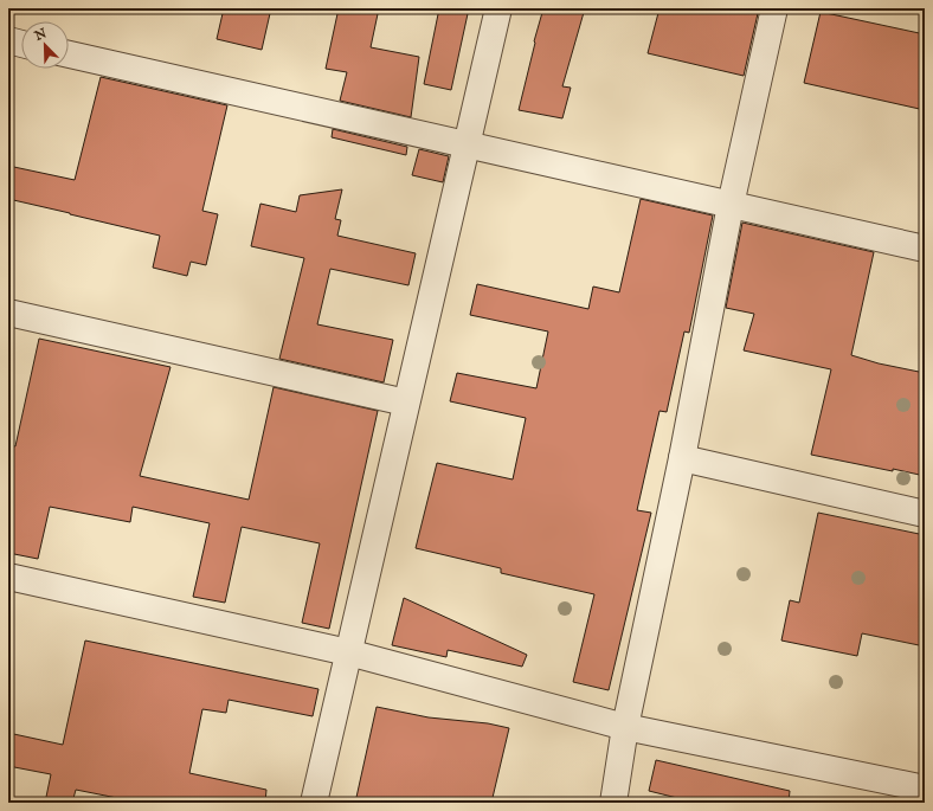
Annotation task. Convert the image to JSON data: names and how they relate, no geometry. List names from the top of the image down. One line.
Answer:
{"north":"top left"}
